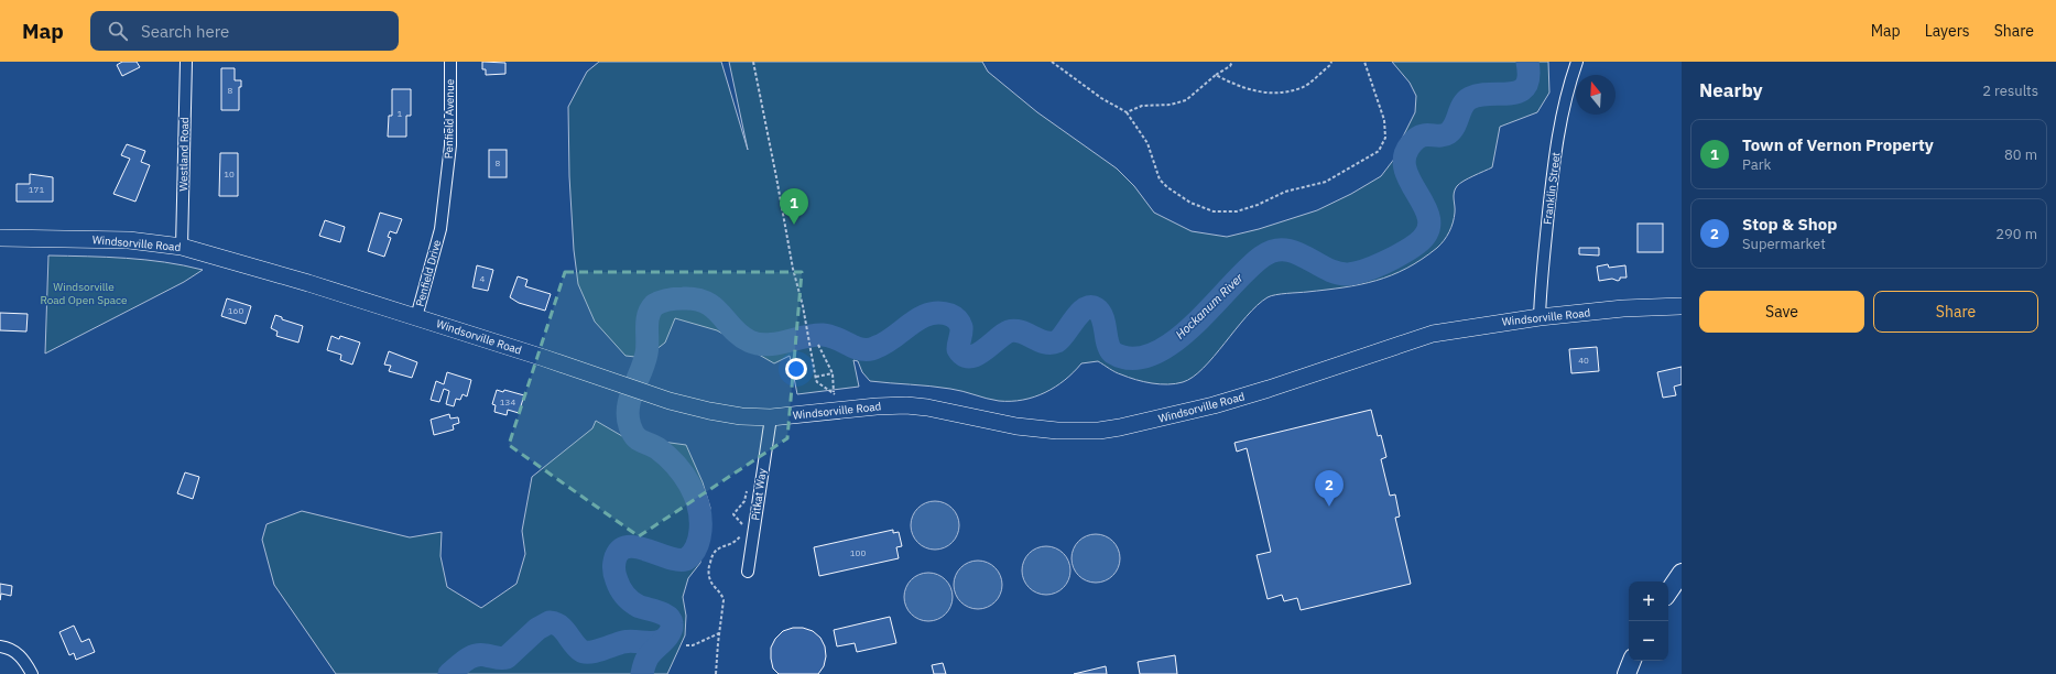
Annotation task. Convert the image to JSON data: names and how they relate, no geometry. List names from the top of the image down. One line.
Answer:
{"streets":{"main road":["Windsorville Road"],"street":["Penfield Avenue","Westland Road","Franklin Street","Penfield Drive","Pitkat Way"]},"crossings":[["Penfield Avenue","Penfield Drive"],["Westland Road","Windsorville Road"],["Franklin Street","Windsorville Road"],["Windsorville Road","Penfield Drive"],["Windsorville Road","Pitkat Way"]],"water":["Hockanum River"],"parks":["Windsorville Road Open Space"],"house_numbers":["8","1","8","10","171","4","160","40","134","100"],"north":"top","page":{"header":"Map","search":"Search here","nav":["Map","Layers","Share"],"heading":["Nearby","2 results"],"list":[{"mark":"1","name":"Town of Vernon Property","note":"Park","value":"80 m"},{"mark":"2","name":"Stop & Shop","note":"Supermarket","value":"290 m"}],"pins":["1","2"],"buttons":["Save","Share"],"map_buttons":["+","−"]}}
